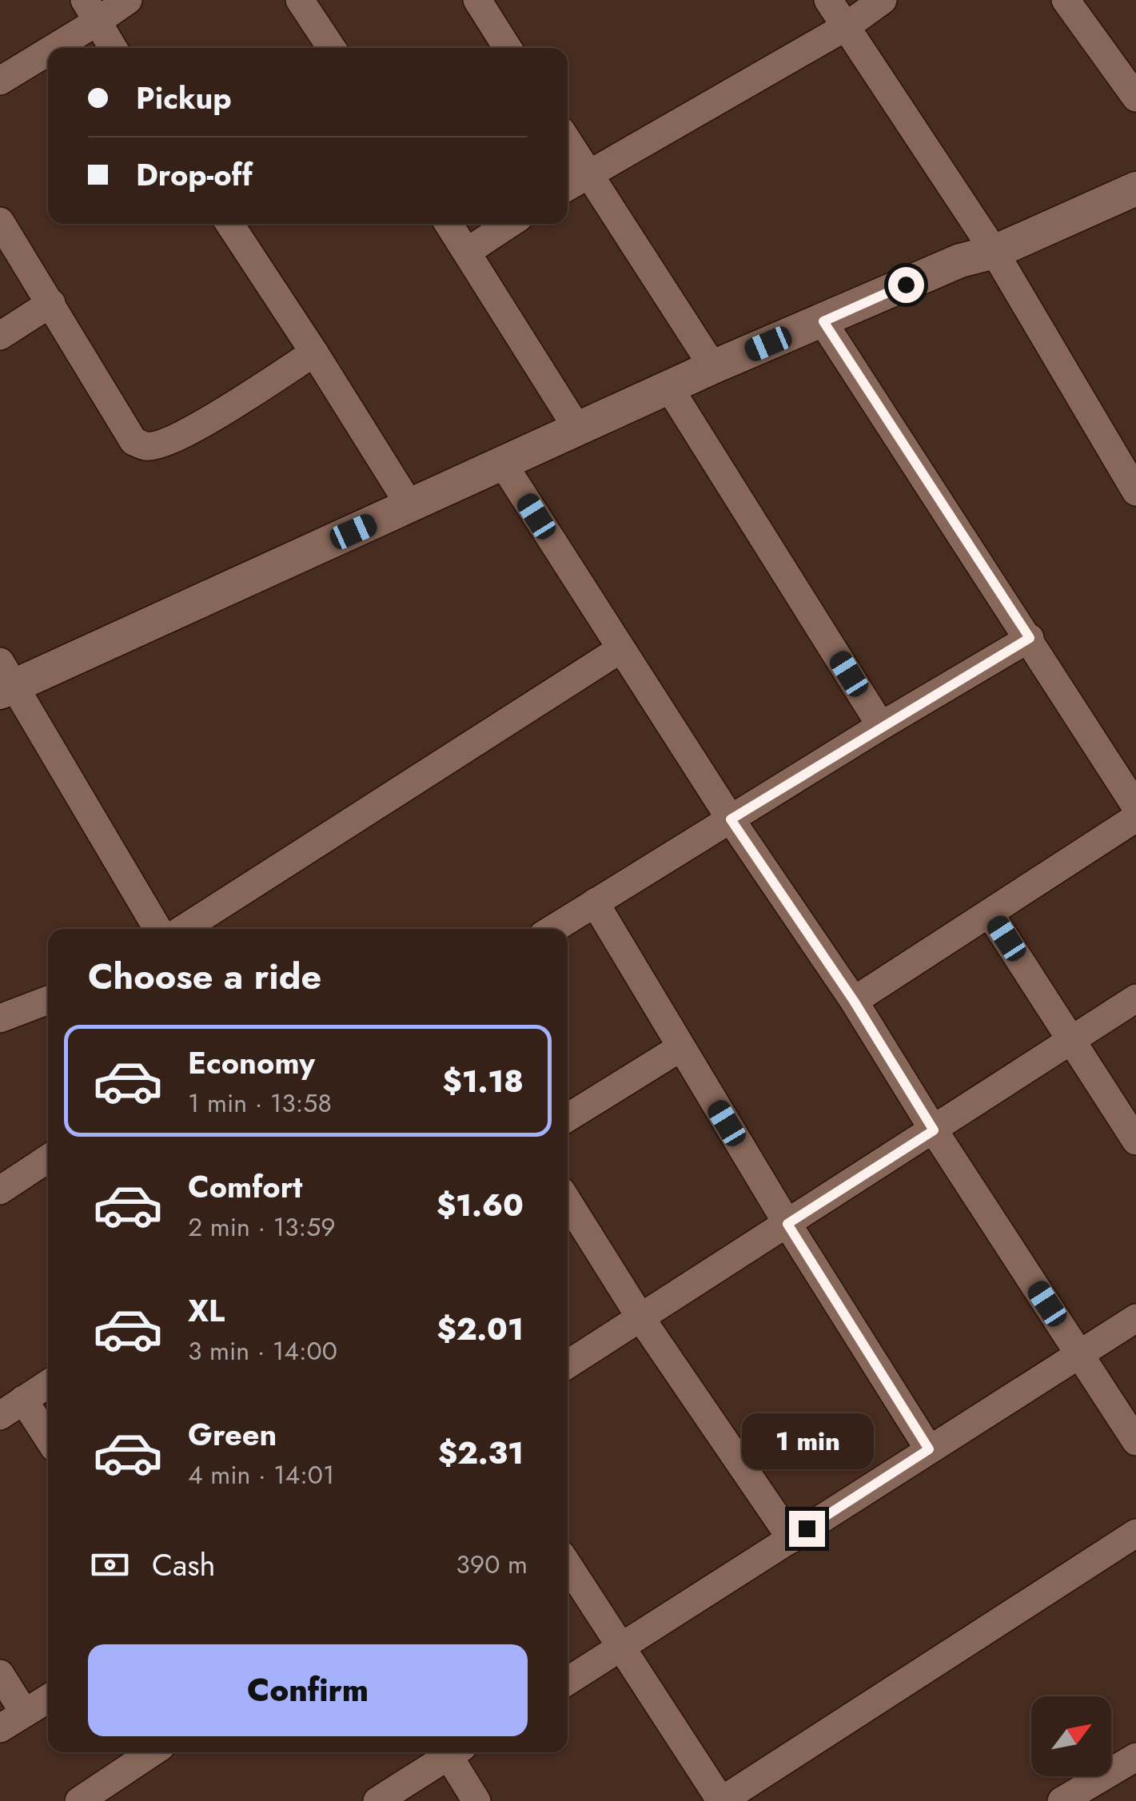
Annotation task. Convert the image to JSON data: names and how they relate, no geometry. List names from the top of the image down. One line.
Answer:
{"north":"top right","page":{"banner":["Pickup","Drop-off"],"heading":"Choose a ride","list":[{"name":"Economy","note":"1 min · 13:58","value":"$1.18"},{"name":"Comfort","note":"2 min · 13:59","value":"$1.60"},{"name":"XL","note":"3 min · 14:00","value":"$2.01"},{"name":"Green","note":"4 min · 14:01","value":"$2.31"}],"bubble":"1 min","pay":["Cash","390 m"],"buttons":"Confirm"}}
